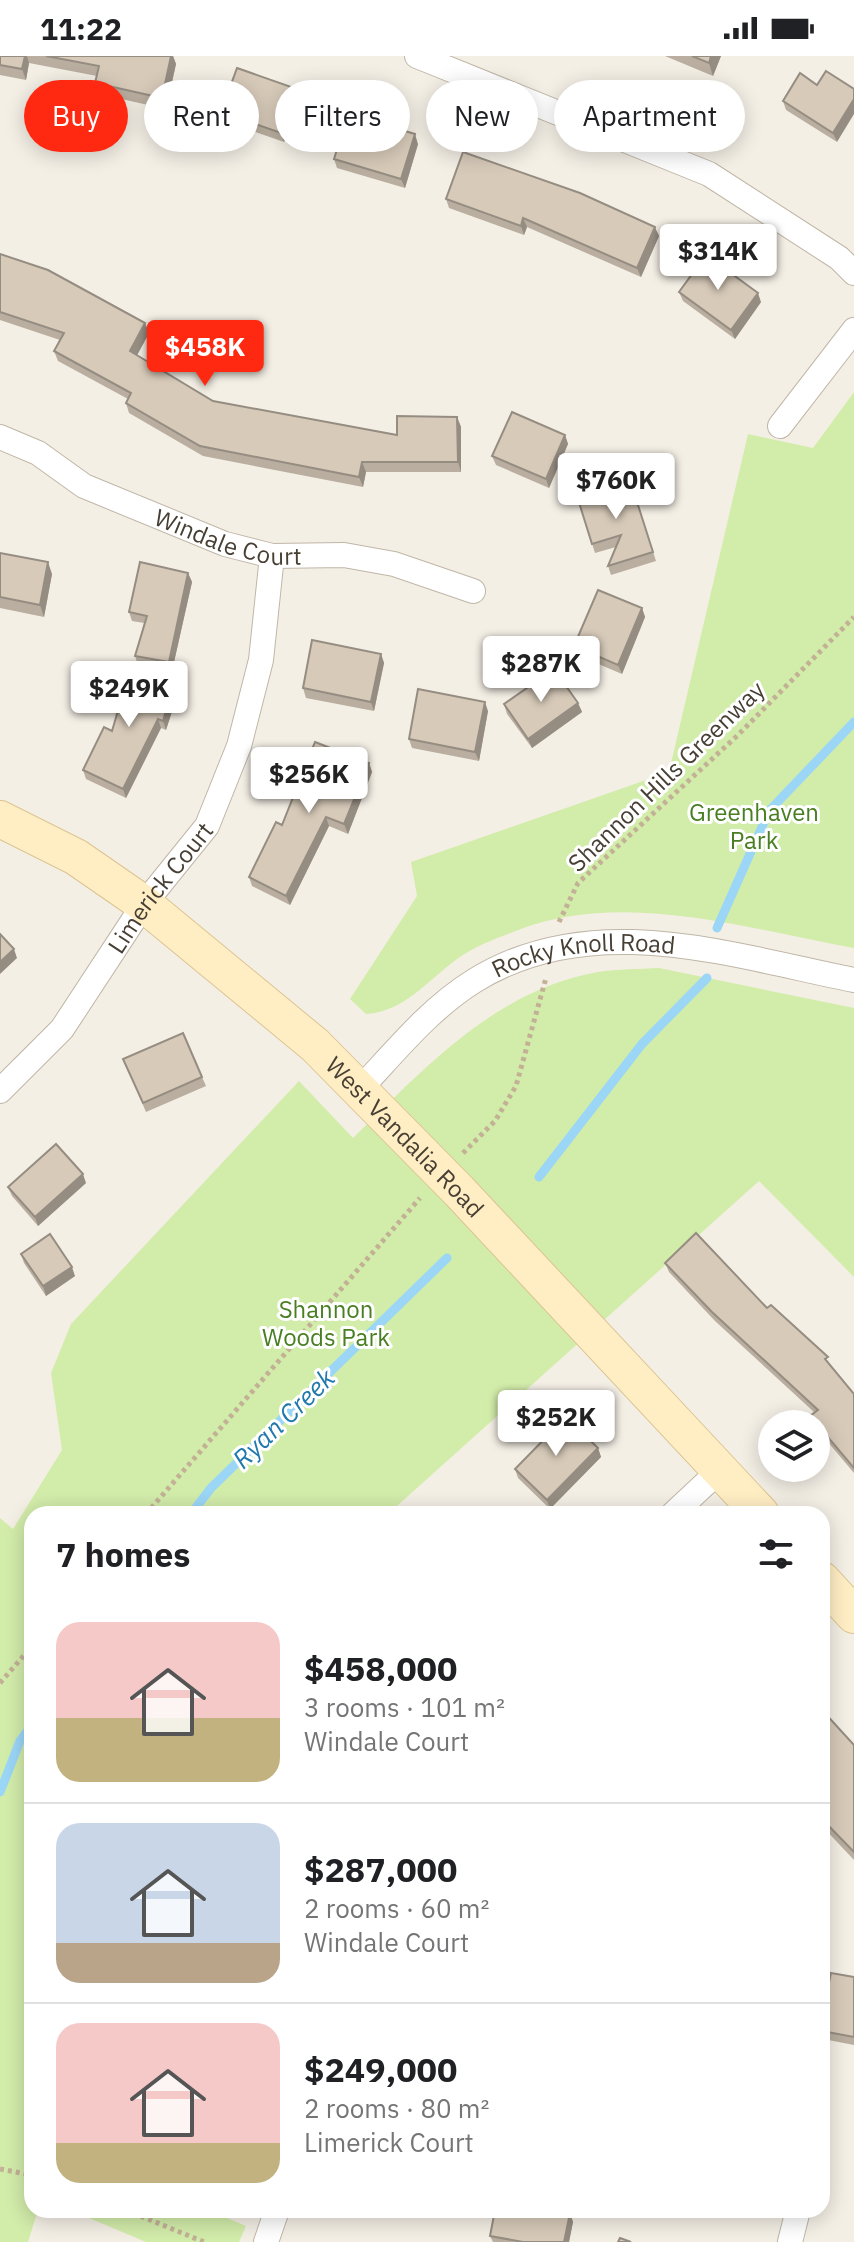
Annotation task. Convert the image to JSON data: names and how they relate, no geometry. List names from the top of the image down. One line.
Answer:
{"streets":{"main road":["West Vandalia Road"],"street":["Windale Court","Limerick Court","Rocky Knoll Road"],"path":["Shannon Hills Greenway"]},"crossings":[["Windale Court","Limerick Court"],["Shannon Hills Greenway","Rocky Knoll Road"],["Shannon Hills Greenway","West Vandalia Road"],["Limerick Court","West Vandalia Road"],["Rocky Knoll Road","West Vandalia Road"]],"water":["Ryan Creek"],"parks":["Greenhaven Park","Shannon Woods Park"],"page":{"status":"11:22","chip":["Buy","Rent","Filters","New","Apartment"],"price":["$314K","$458K","$760K","$287K","$249K","$256K","$252K"],"heading":"7 homes","list":[{"name":"$458,000","note":"3 rooms · 101 m² · Windale Court"},{"name":"$287,000","note":"2 rooms · 60 m² · Windale Court"},{"name":"$249,000","note":"2 rooms · 80 m² · Limerick Court"}]}}
